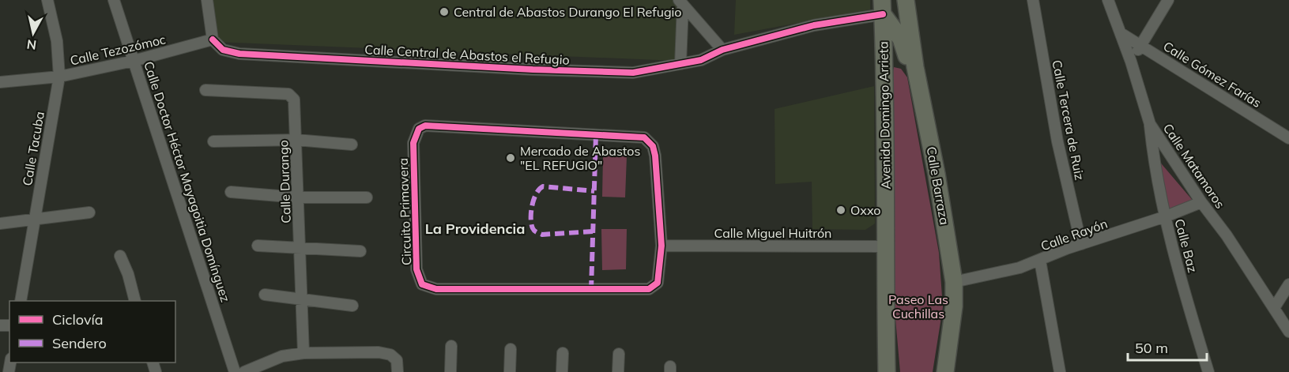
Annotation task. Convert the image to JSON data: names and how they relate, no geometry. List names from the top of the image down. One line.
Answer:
{"streets":{"main road":["Avenida Domingo Arrieta","Calle Barraza"],"street":["Calle Tezozómoc","Calle Central de Abastos el Refugio","Calle Gómez Farías","Calle Tercera de Ruiz","Calle Tacuba","Calle Matamoros","Calle Doctor Héctor Mayagoitia Domínguez","Calle Durango","Circuito Primavera","Calle Miguel Huitrón","Calle Rayón","Calle Baz"]},"crossings":[["Calle Tezozómoc","Calle Central de Abastos el Refugio"],["Calle Tezozómoc","Calle Tacuba"],["Calle Tezozómoc","Calle Doctor Héctor Mayagoitia Domínguez"],["Calle Central de Abastos el Refugio","Avenida Domingo Arrieta"],["Calle Gómez Farías","Calle Matamoros"],["Avenida Domingo Arrieta","Calle Miguel Huitrón"],["Calle Tercera de Ruiz","Calle Rayón"],["Calle Matamoros","Calle Rayón"],["Calle Matamoros","Calle Baz"],["Calle Barraza","Calle Rayón"],["Circuito Primavera","Calle Miguel Huitrón"],["Calle Rayón","Calle Baz"]],"districts":["La Providencia"],"parks":["Paseo Las Cuchillas"],"places":["Central de Abastos Durango El Refugio","Mercado de Abastos \"EL REFUGIO\"","Oxxo"],"legend":["Ciclovía","Sendero"],"scale_bar":"50 m","north":"bottom"}
